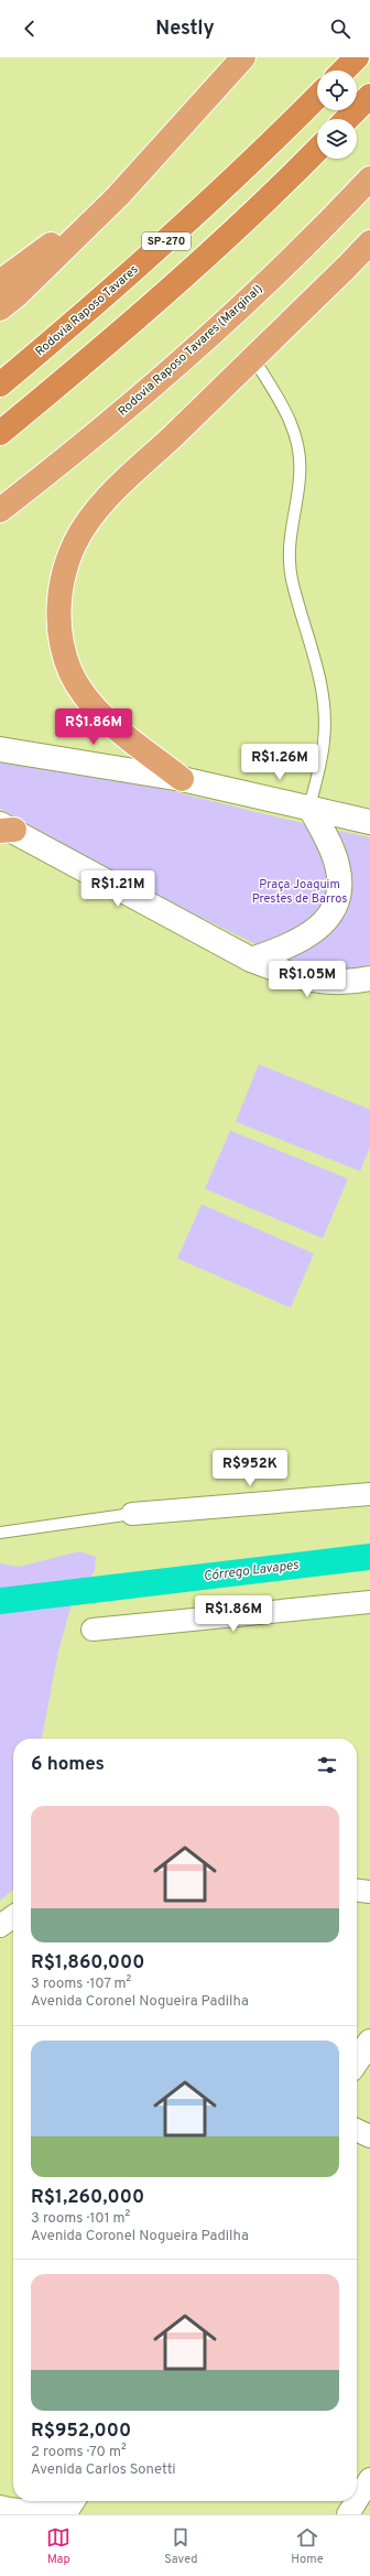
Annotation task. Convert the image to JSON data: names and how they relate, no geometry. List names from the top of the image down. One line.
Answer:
{"streets":{"highway":["SP-270","Rodovia Raposo Tavares","Rodovia Raposo Tavares (Marginal)"]},"water":["Córrego Lavapes"],"parks":["Praça Joaquim Prestes de Barros"],"page":{"header":"Nestly","price":["R$1.86M","R$1.26M","R$1.21M","R$1.05M","R$952K","R$1.86M"],"heading":"6 homes","list":[{"name":"R$1,860,000","note":"3 rooms · 107 m² · Avenida Coronel Nogueira Padilha"},{"name":"R$1,260,000","note":"3 rooms · 101 m² · Avenida Coronel Nogueira Padilha"},{"name":"R$952,000","note":"2 rooms · 70 m² · Avenida Carlos Sonetti"}],"tabs":["Map","Saved","Home"]}}
